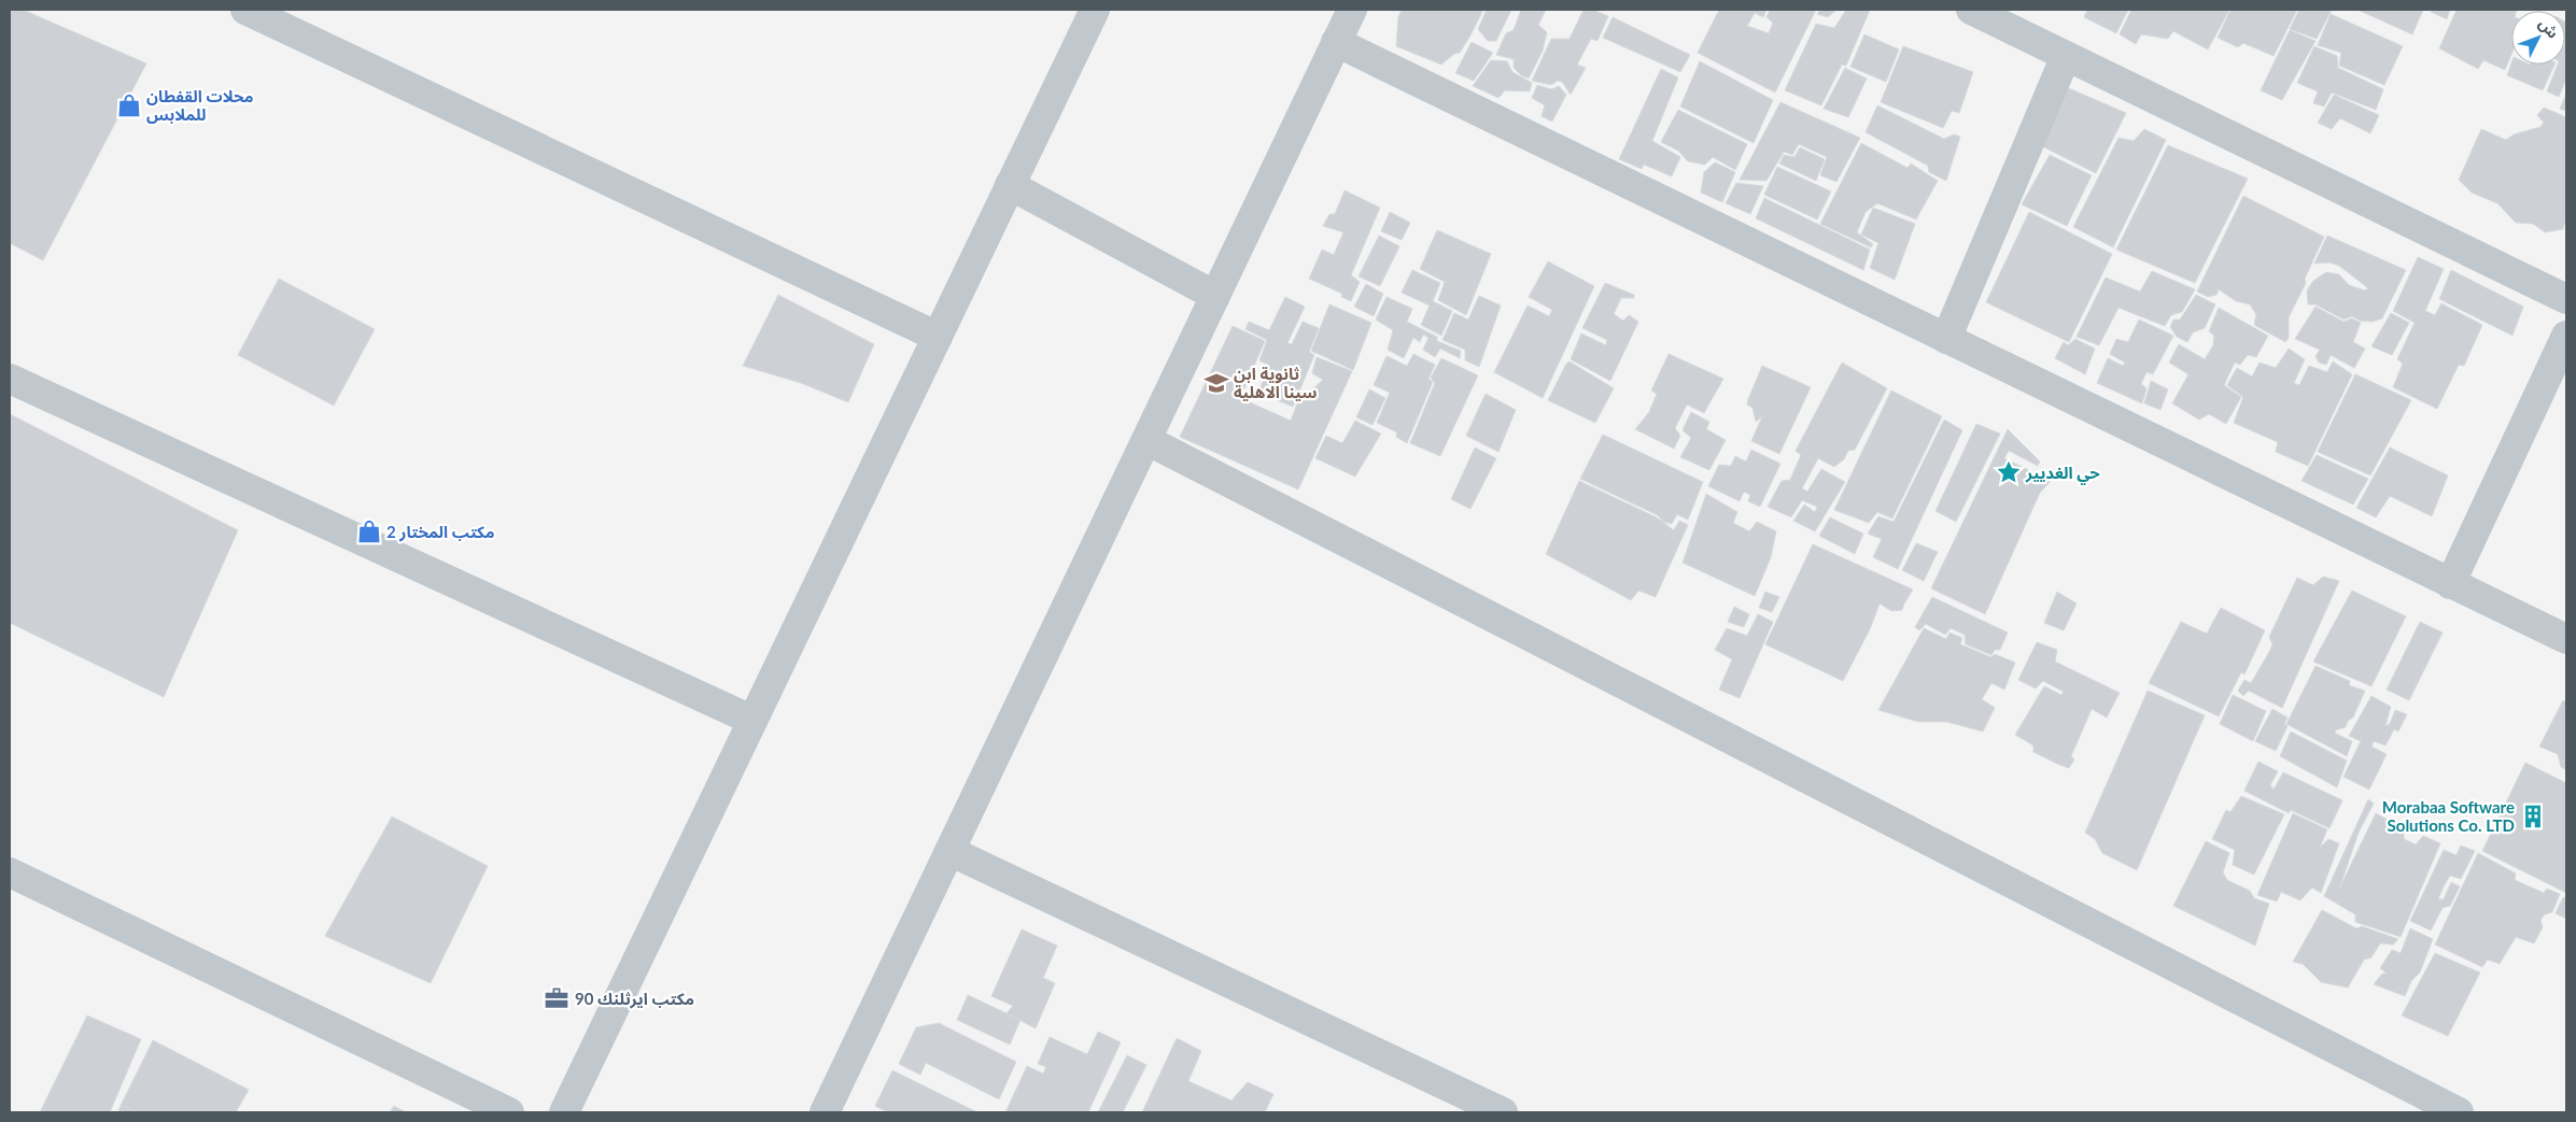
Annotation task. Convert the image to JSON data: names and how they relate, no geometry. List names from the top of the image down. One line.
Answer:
{"places":{"shop":["محلات القفطان للملابس","مكتب المختار 2"],"school or university":["ثانوية ابن سينا الاهلية"],"place":["حي الغديير"],"building":["Morabaa Software Solutions Co. LTD"],"office":["مكتب ايرثلنك 90"]},"north":"top right"}
